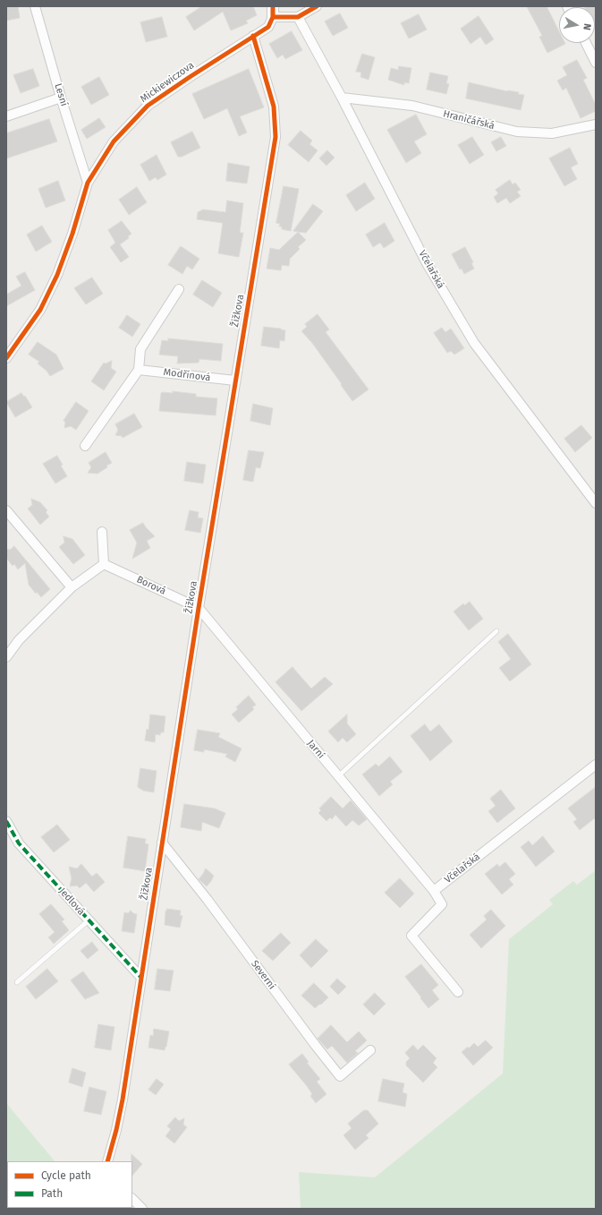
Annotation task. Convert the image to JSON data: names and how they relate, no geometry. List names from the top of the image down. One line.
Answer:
{"streets":{"street":["Mickiewiczova","Lesní","Hraničářská","Včelařská","Žižkova","Modřínová","Borová","Jarní","Jedlová","Severní"]},"crossings":[["Mickiewiczova","Lesní"],["Mickiewiczova","Včelařská"],["Mickiewiczova","Žižkova"],["Hraničářská","Včelařská"],["Včelařská","Jarní"],["Žižkova","Modřínová"],["Žižkova","Borová"],["Žižkova","Jarní"],["Žižkova","Jedlová"],["Žižkova","Severní"],["Borová","Jarní"]],"legend":["Cycle path","Path"],"north":"right"}
